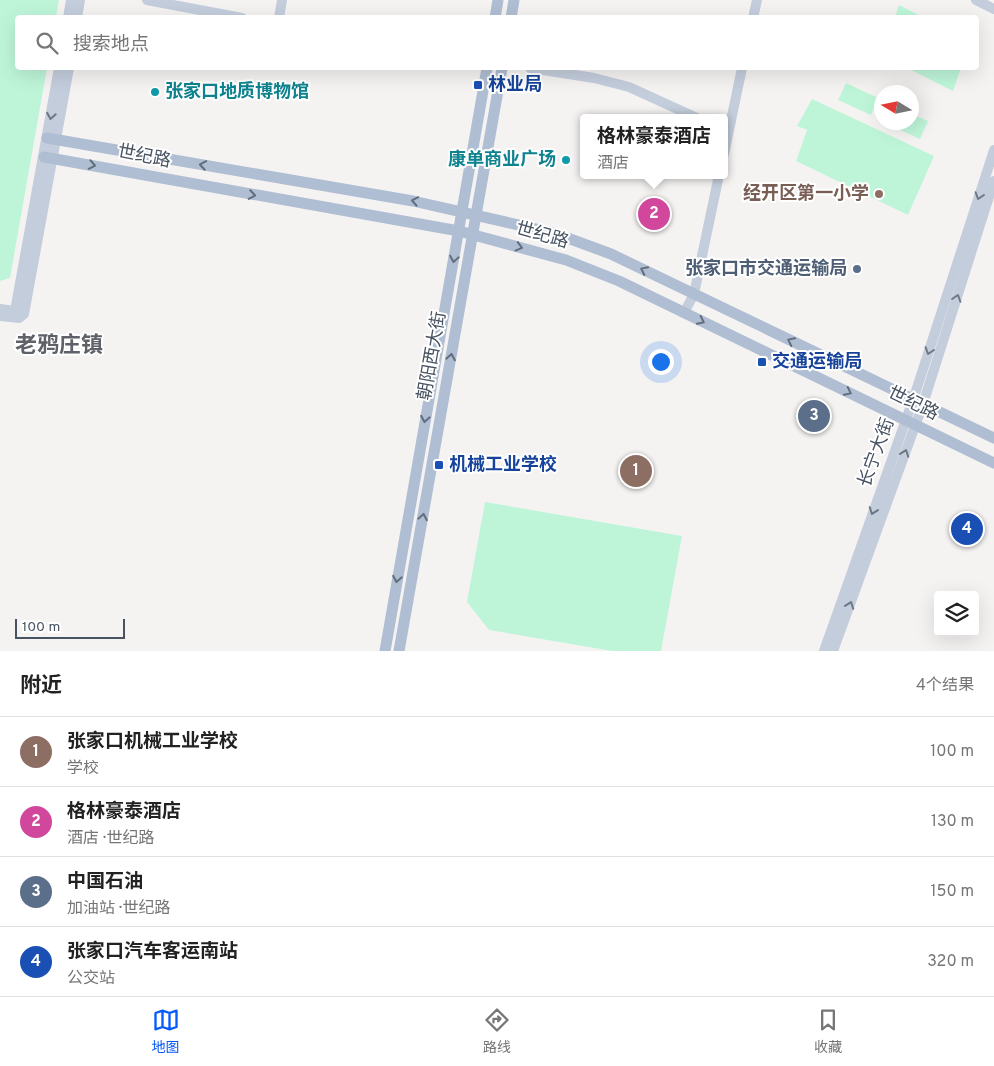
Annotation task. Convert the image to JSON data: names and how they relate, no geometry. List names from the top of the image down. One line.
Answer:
{"streets":{"main road":["世纪路","朝阳西大街","长宁大街"]},"crossings":[["世纪路","朝阳西大街"],["世纪路","长宁大街"]],"districts":["老鸦庄镇"],"places":{"transit":["林业局","交通运输局","机械工业学校"],"other":["张家口地质博物馆","康单商业广场","经开区第一小学","张家口市交通运输局"]},"scale_bar":"100 m","north":"left","page":{"search":"搜索地点","popup":["格林豪泰酒店","酒店"],"pins":["2","3","1","4"],"scale":"100 m","heading":["附近","4个结果"],"list":[{"mark":"1","name":"张家口机械工业学校","note":"学校","value":"100 m"},{"mark":"2","name":"格林豪泰酒店","note":"酒店 · 世纪路","value":"130 m"},{"mark":"3","name":"中国石油","note":"加油站 · 世纪路","value":"150 m"},{"mark":"4","name":"张家口汽车客运南站","note":"公交站","value":"320 m"}],"nav":["地图","路线","收藏"]}}
